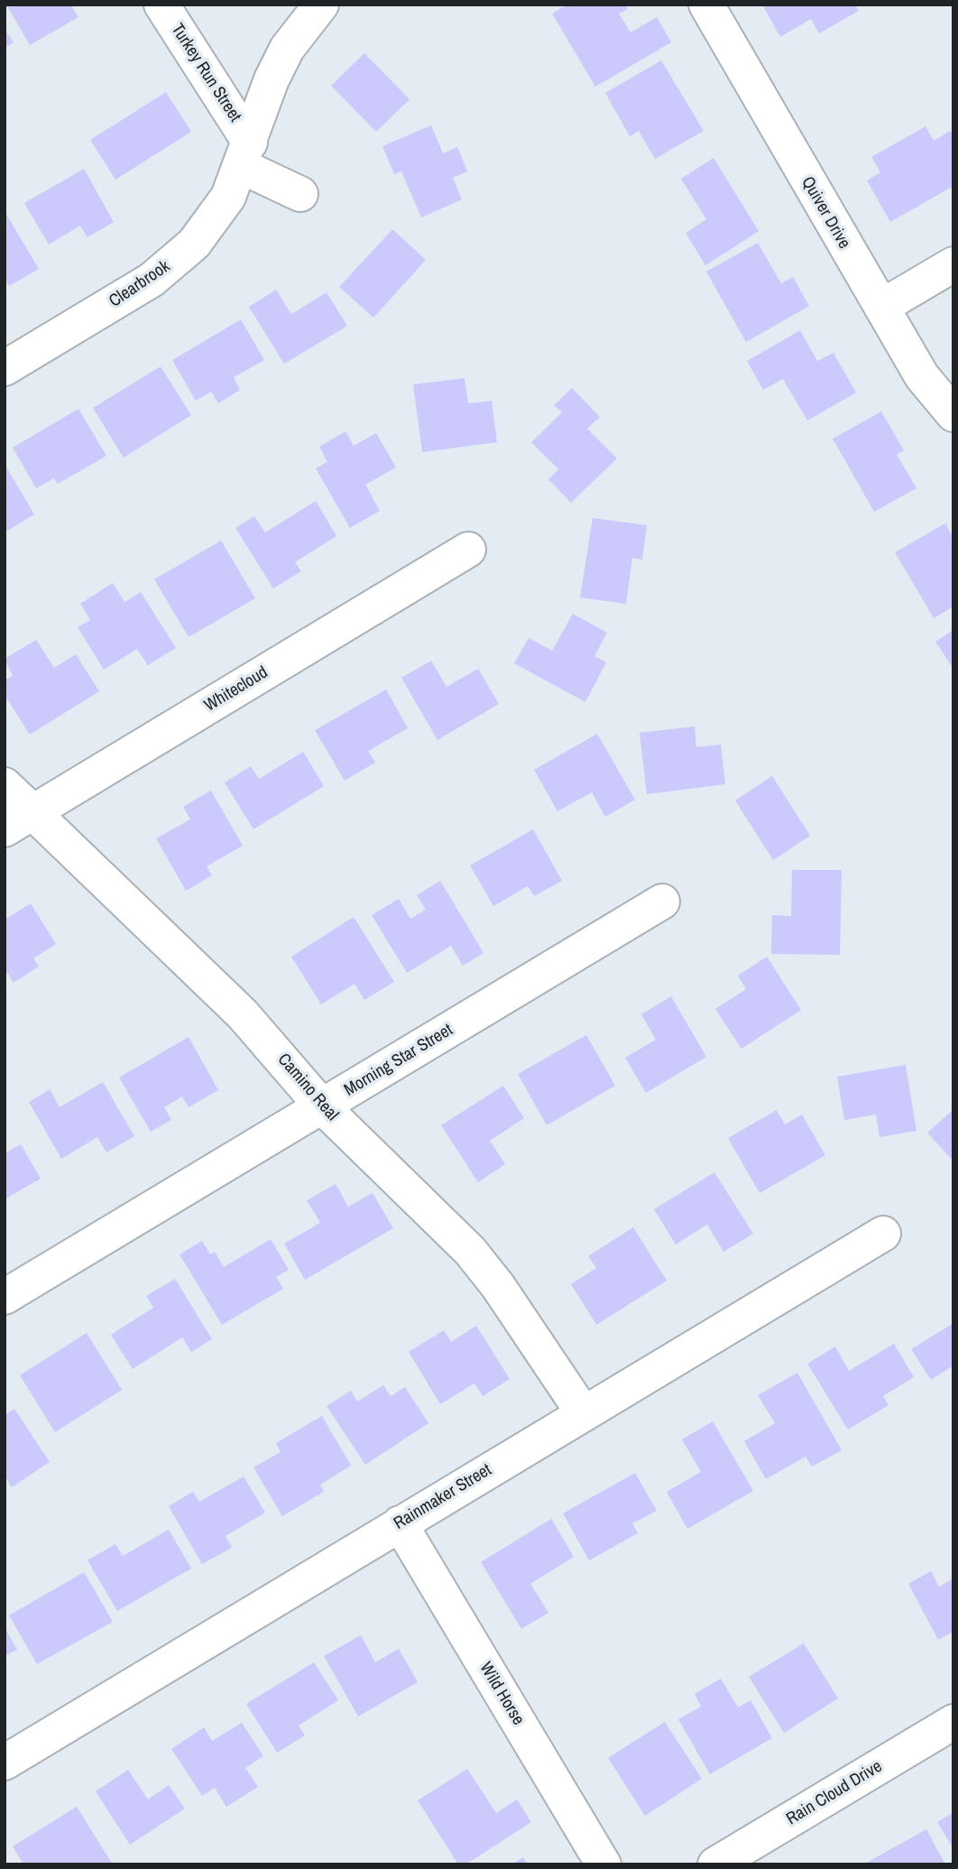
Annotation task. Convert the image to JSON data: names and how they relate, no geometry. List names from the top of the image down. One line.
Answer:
{"streets":{"street":["Turkey Run Street","Quiver Drive","Clearbrook","Whitecloud","Morning Star Street","Camino Real","Rainmaker Street","Wild Horse","Rain Cloud Drive"]},"crossings":[["Turkey Run Street","Clearbrook"],["Whitecloud","Camino Real"],["Morning Star Street","Camino Real"],["Camino Real","Rainmaker Street"],["Rainmaker Street","Wild Horse"]]}
